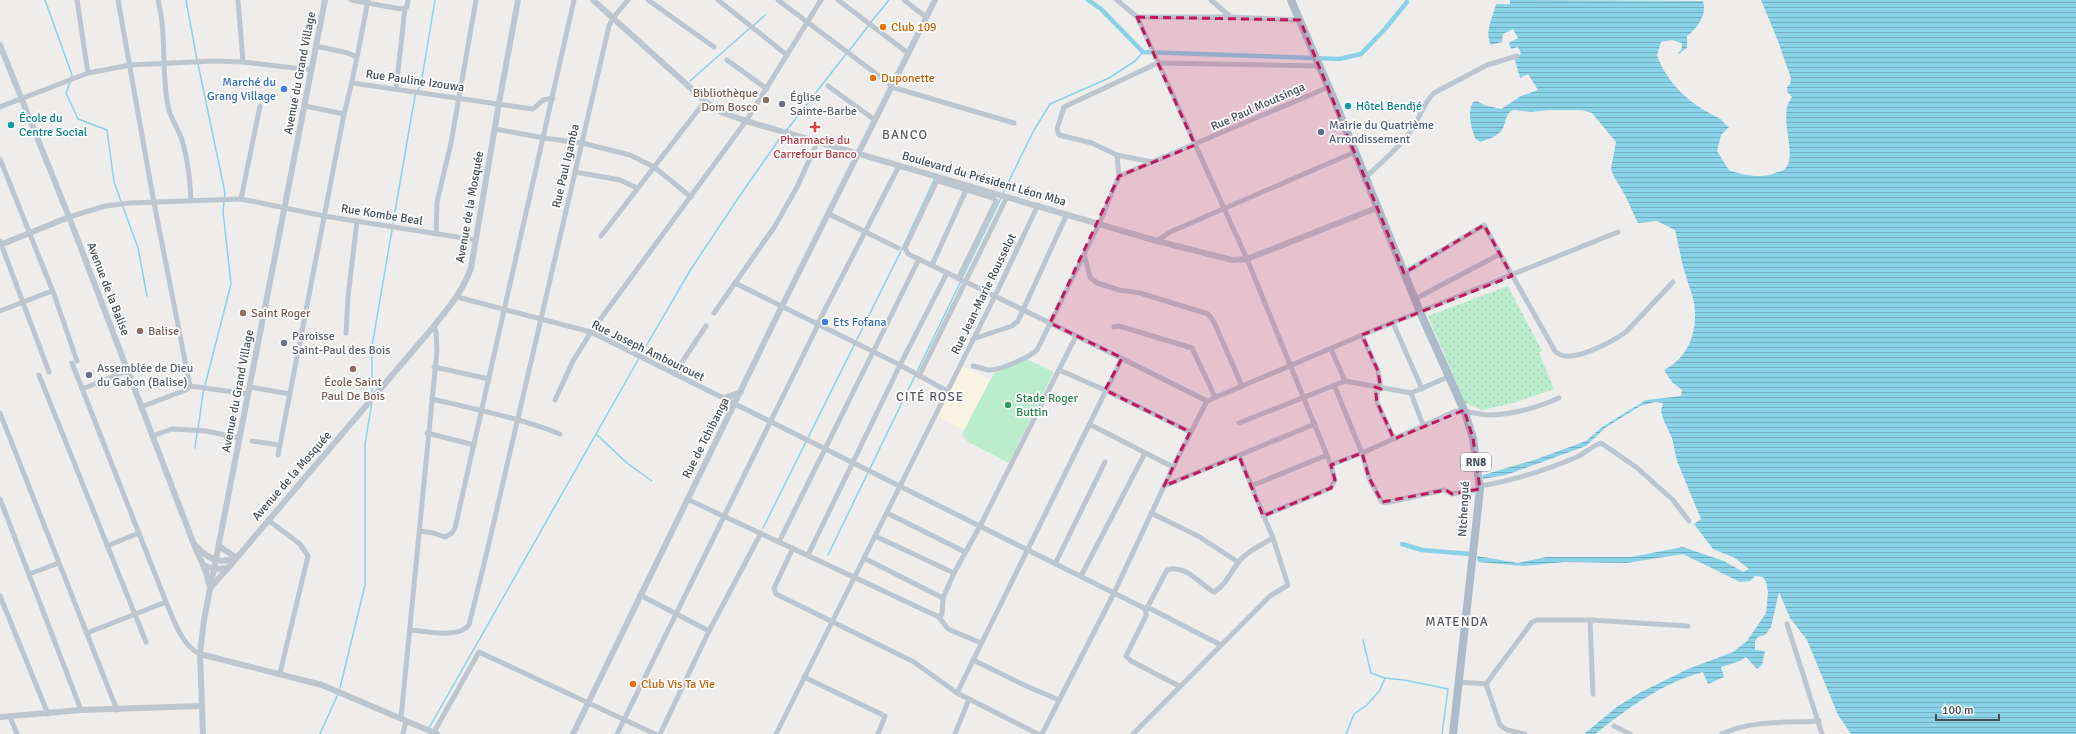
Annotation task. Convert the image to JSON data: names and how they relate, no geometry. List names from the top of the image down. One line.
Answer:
{"streets":{"main road":["RN8","Ntchengué"],"street":["Avenue du Grand Village","Rue Pauline Izouwa","Rue Paul Moutsinga","Rue Paul Igamba","Boulevard du Président Léon Mba","Avenue de la Mosquée","Rue Kombe Beal","Avenue de la Balise","Rue Jean-Marie Rousselot","Rue Joseph Ambourouet","Rue de Tchibanga"]},"crossings":[["Avenue du Grand Village","Avenue de la Mosquée"],["Avenue du Grand Village","Rue Kombe Beal"],["Avenue du Grand Village","Avenue de la Balise"],["Rue Pauline Izouwa","Avenue de la Mosquée"],["Rue Pauline Izouwa","Rue Kombe Beal"],["Rue Paul Moutsinga","Ntchengué"],["Rue Paul Igamba","Boulevard du Président Léon Mba"],["Rue Paul Igamba","Rue Joseph Ambourouet"],["Boulevard du Président Léon Mba","Rue Jean-Marie Rousselot"],["Boulevard du Président Léon Mba","Rue de Tchibanga"],["Boulevard du Président Léon Mba","Ntchengué"],["Avenue de la Mosquée","Rue Kombe Beal"],["Avenue de la Mosquée","Avenue de la Balise"],["Avenue de la Mosquée","Rue Joseph Ambourouet"],["Rue Kombe Beal","Avenue de la Balise"],["Rue Jean-Marie Rousselot","Rue Joseph Ambourouet"],["Rue Joseph Ambourouet","Rue de Tchibanga"]],"districts":["BANCO","CITÉ ROSE","MATENDA"],"places":{"other":["Club 109","Duponette","Marché du Grang Village","Bibliothèque Dom Bosco","Église Sainte-Barbe","Hôtel Bendjé","École du Centre Social","Mairie du Quatrième Arrondissement","Saint Roger","Ets Fofana","Balise","Paroisse Saint-Paul des Bois","École Saint Paul De Bois","Assemblée de Dieu du Gabon (Balise)","Stade Roger Buttin","Club Vis Ta Vie"],"health":["Pharmacie du Carrefour Banco"]},"scale_bar":"100 m"}
